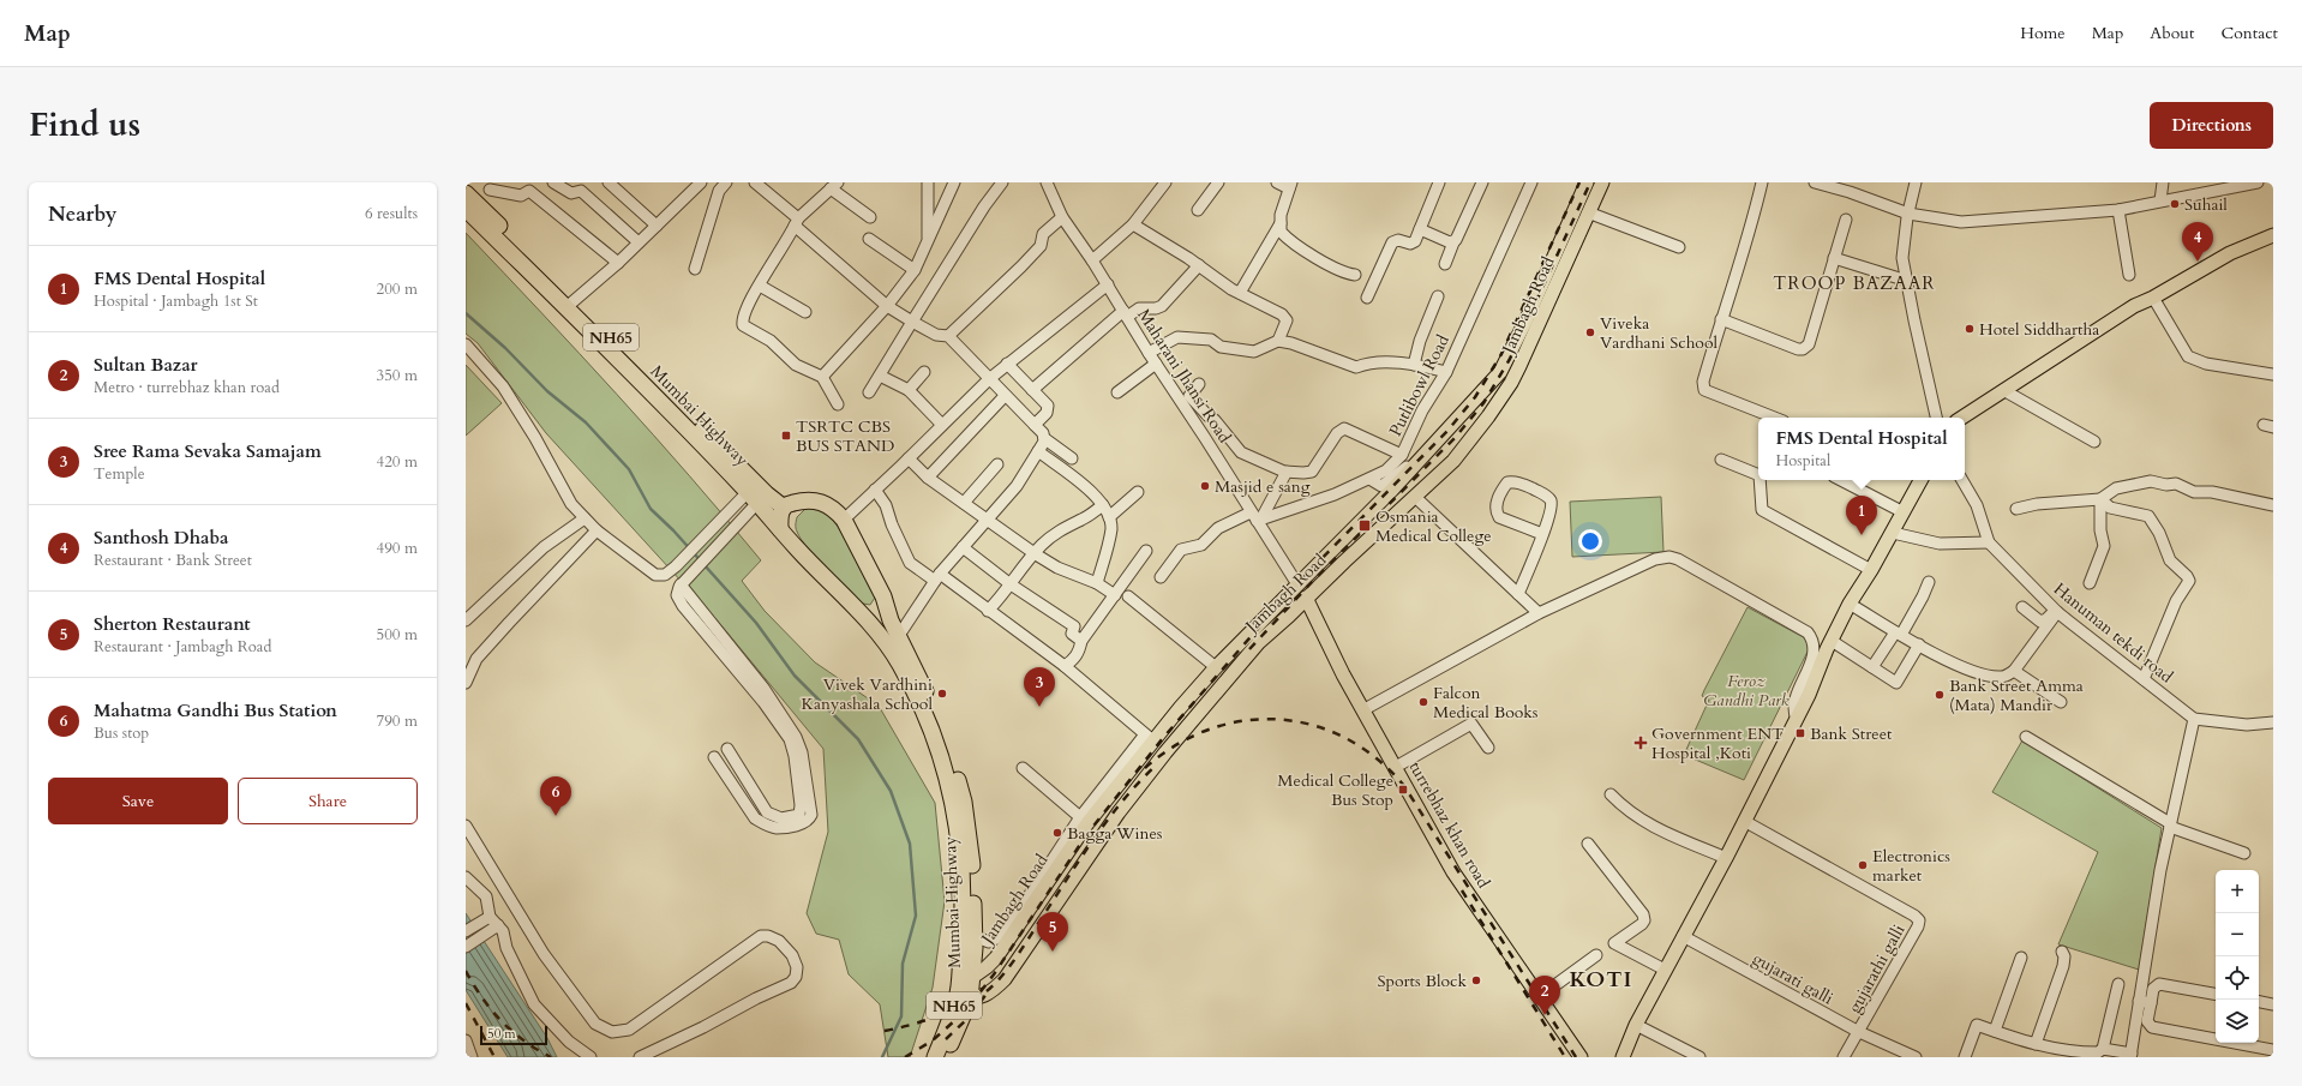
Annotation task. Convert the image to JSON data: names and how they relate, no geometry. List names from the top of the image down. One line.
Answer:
{"streets":{"highway":["NH65","Mumbai Highway"],"main road":["Jambagh Road","turrebhaz khan road"],"street":["Maharani Jhansi Road","Putlibowl Road","Hanuman tekdi road","gujarathi galli","gujarati galli"]},"crossings":[["Jambagh Road","Maharani Jhansi Road"],["Jambagh Road","Mumbai Highway"],["Jambagh Road","turrebhaz khan road"],["Maharani Jhansi Road","Putlibowl Road"],["gujarathi galli","gujarati galli"]],"districts":["TROOP BAZAAR","KOTI"],"parks":["Feroz Gandhi Park"],"places":{"other":["Suhail","Hotel Siddhartha","Viveka Vardhani School","Masjid e sang","Vivek Vardhini Kanyashala School","Bank Street Amma (Mata) Mandir","Falcon Medical Books","Bagga Wines","Electronics market","Sports Block"],"transit":["TSRTC CBS BUS STAND","Osmania Medical College","Bank Street","Medical College Bus Stop"],"health":["Government ENT Hospital ,Koti"]},"scale_bar":"50 m","page":{"header":"Map","nav":["Home","Map","About","Contact"],"title":"Find us","buttons":["Directions",["Save","Share"]],"heading":["Nearby","6 results"],"pins":["4","1","3","6","5","2"],"list":[{"mark":"1","name":"FMS Dental Hospital","note":"Hospital · Jambagh 1st St","value":"200 m"},{"mark":"2","name":"Sultan Bazar","note":"Metro · turrebhaz khan road","value":"350 m"},{"mark":"3","name":"Sree Rama Sevaka Samajam","note":"Temple","value":"420 m"},{"mark":"4","name":"Santhosh Dhaba","note":"Restaurant · Bank Street","value":"490 m"},{"mark":"5","name":"Sherton Restaurant","note":"Restaurant · Jambagh Road","value":"500 m"},{"mark":"6","name":"Mahatma Gandhi Bus Station","note":"Bus stop","value":"790 m"}],"popup":["FMS Dental Hospital","Hospital"],"map_buttons":["+","−"],"scale":"50 m"}}
